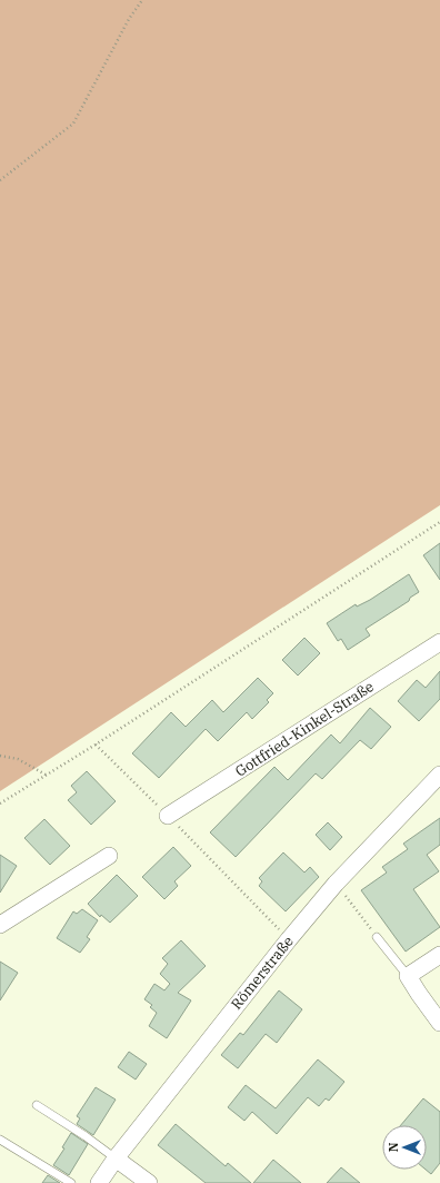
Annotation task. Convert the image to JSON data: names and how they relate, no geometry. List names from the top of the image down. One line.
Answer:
{"streets":{"street":["Gottfried-Kinkel-Straße","Römerstraße"]},"north":"left"}
